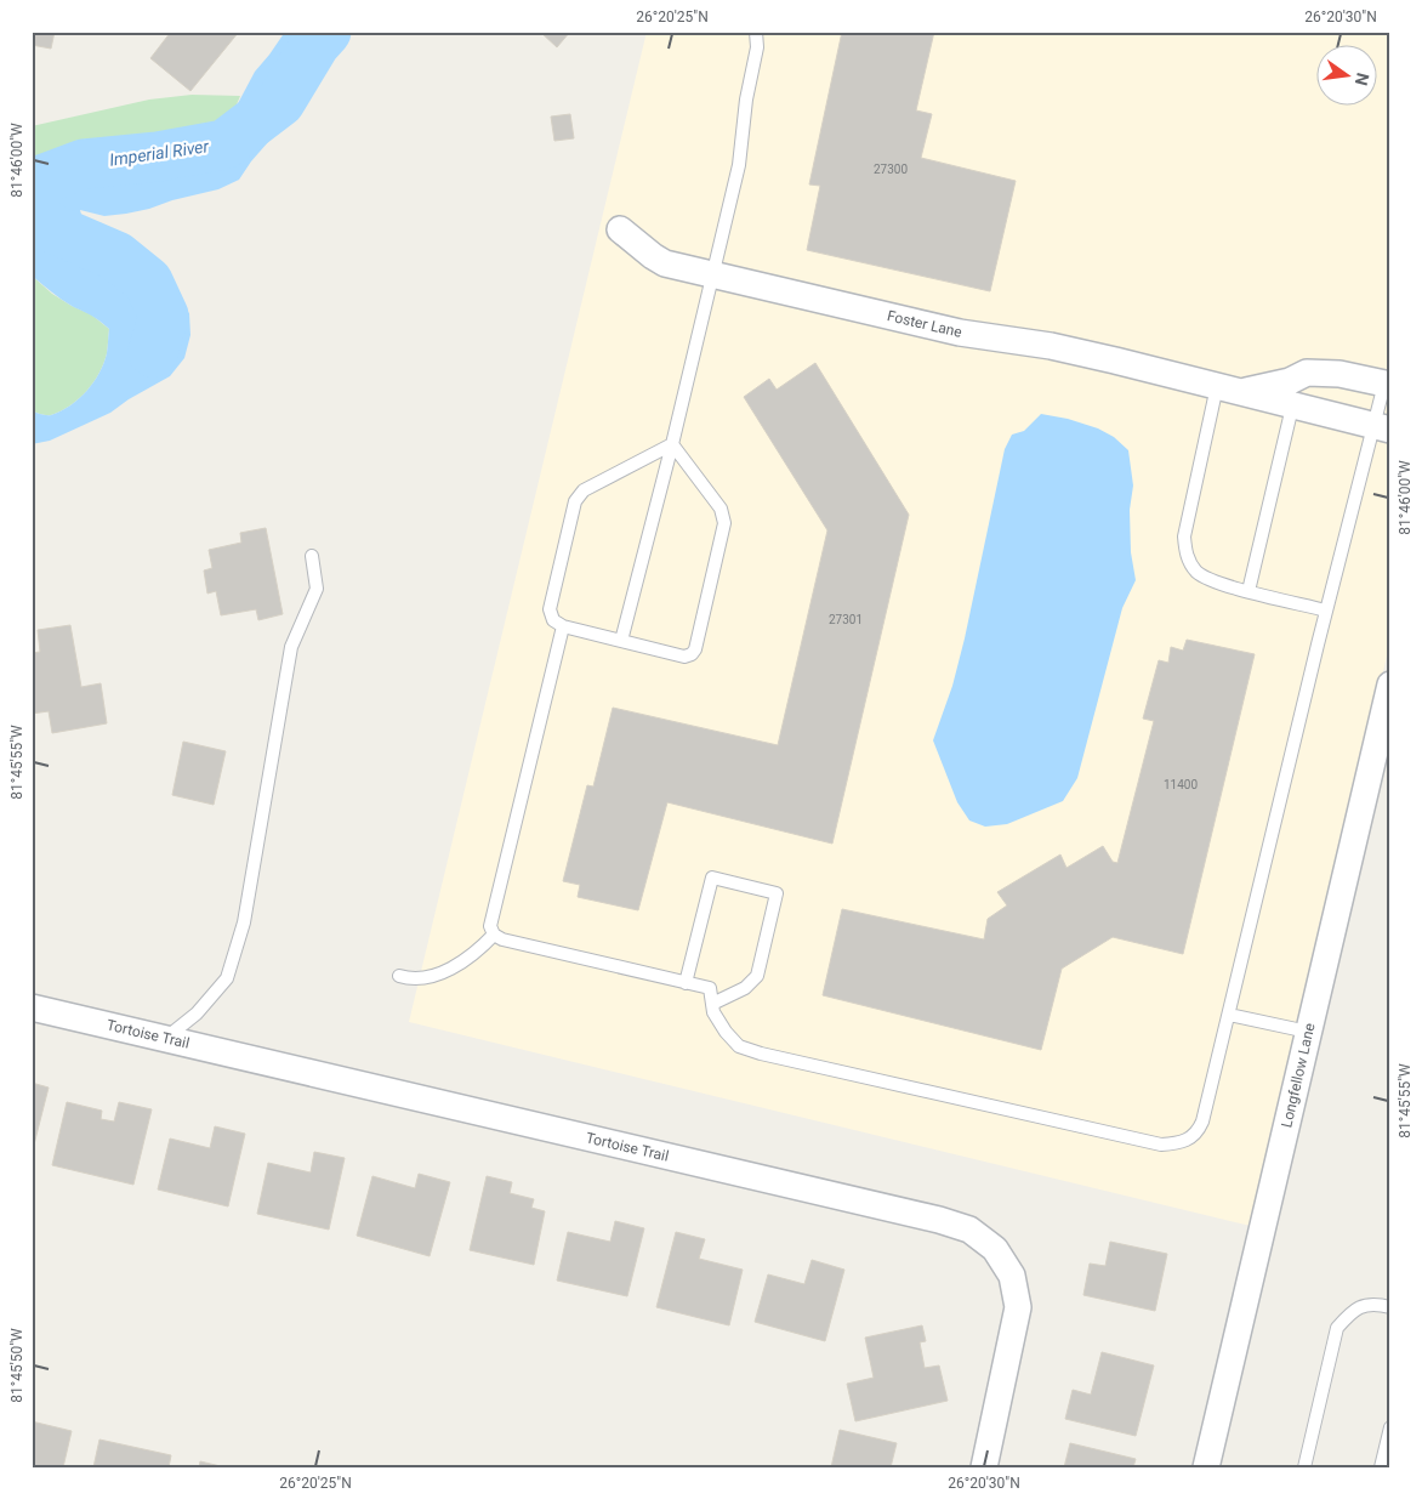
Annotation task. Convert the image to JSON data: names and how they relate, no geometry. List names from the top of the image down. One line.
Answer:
{"streets":{"street":["Foster Lane","Tortoise Trail","Longfellow Lane"]},"water":["Imperial River"],"house_numbers":["27300","27301","11400"],"north":"right","coordinates":["26°20'25\"N","26°20'30\"N","81°46'00\"W","81°45'55\"W","81°45'50\"W"]}
